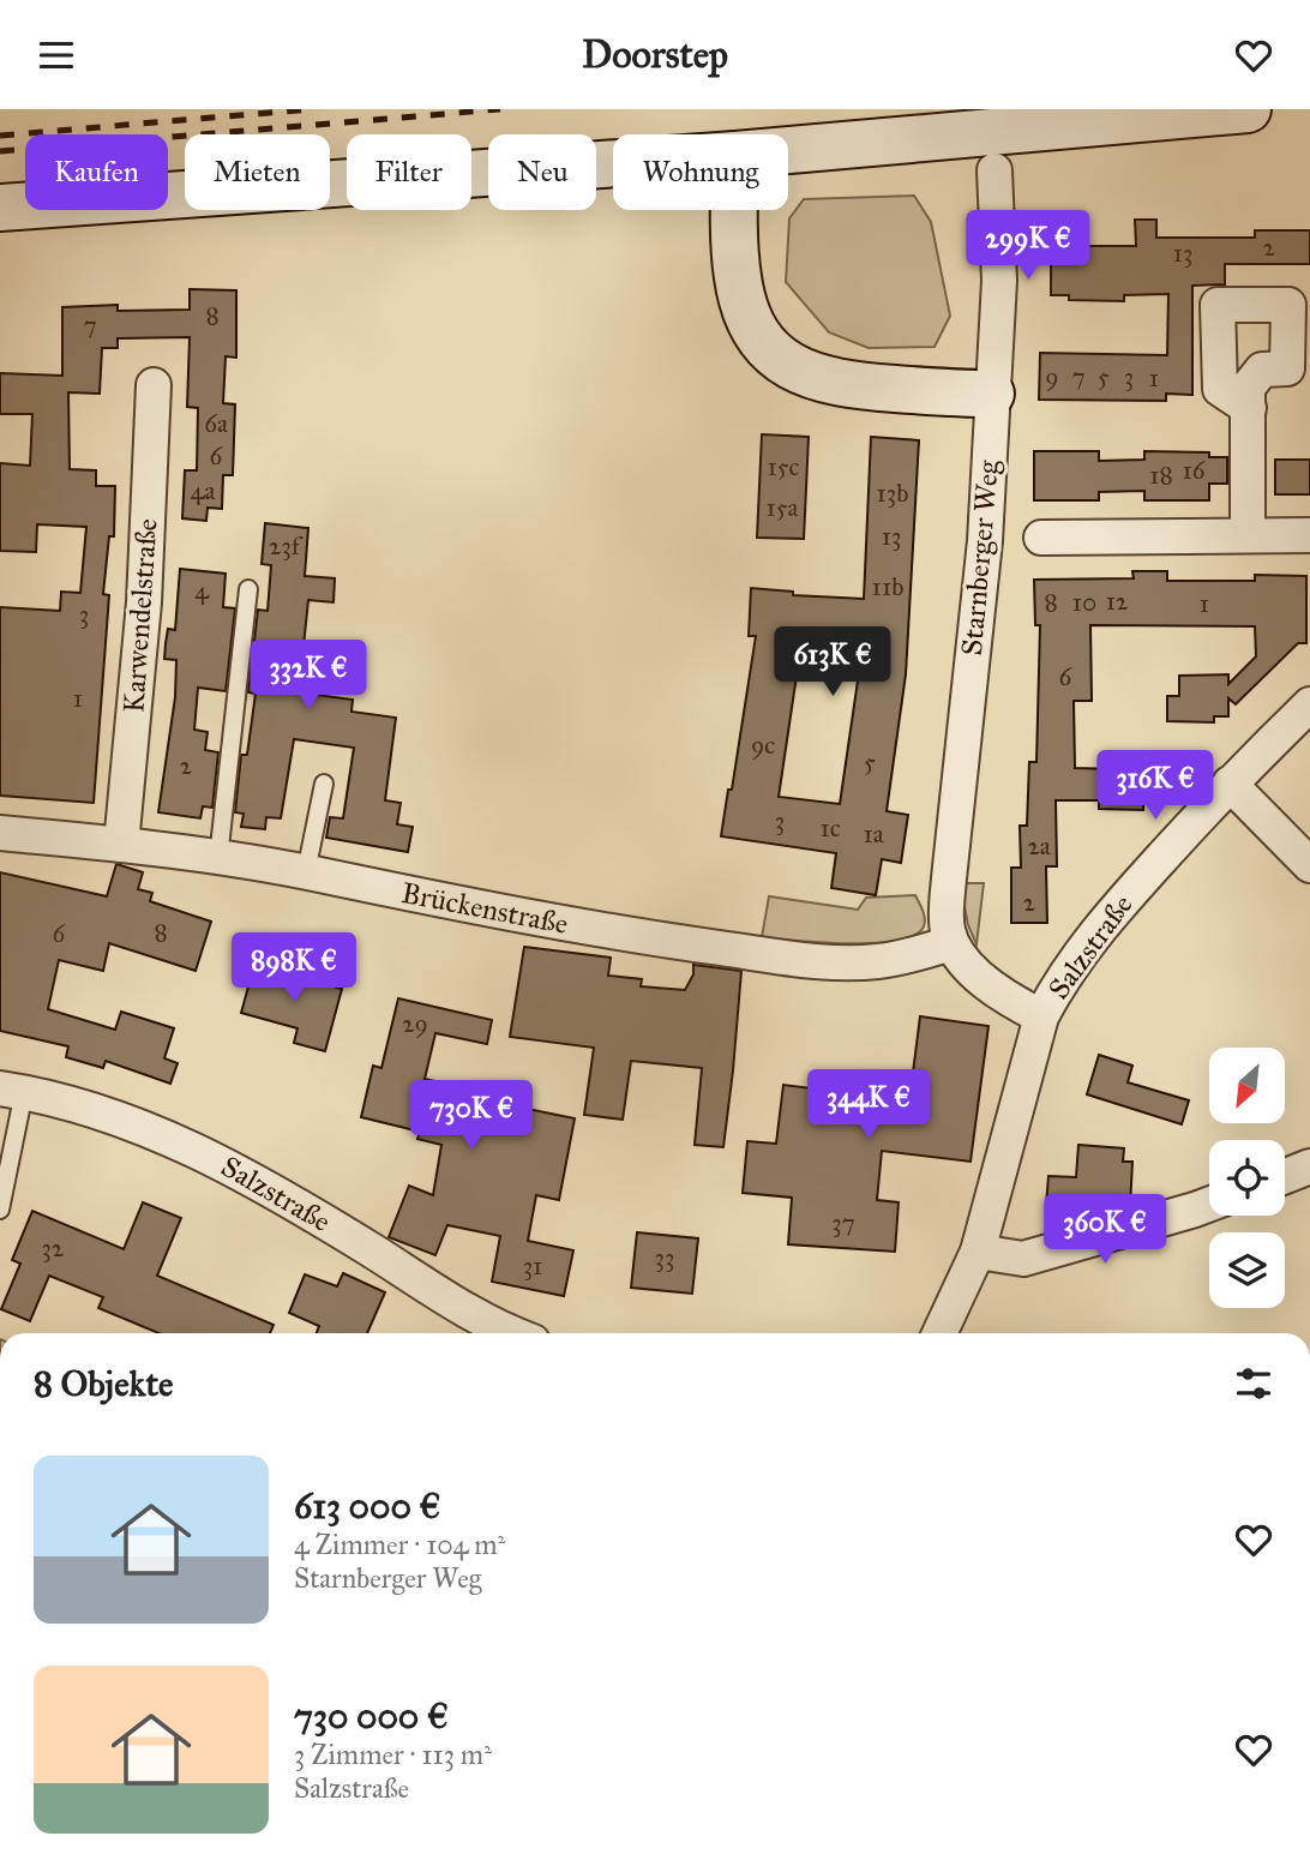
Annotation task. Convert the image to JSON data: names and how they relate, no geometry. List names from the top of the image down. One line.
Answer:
{"streets":{"street":["Starnberger Weg","Karwendelstraße","Brückenstraße","Salzstraße"]},"crossings":[["Starnberger Weg","Brückenstraße"],["Karwendelstraße","Brückenstraße"]],"house_numbers":["2","13","8","7","9","7","5","3","1","6a","6","15c","16","18","4a","13b","15a","13","23f","11b","4","12","8","10","1","3","6","1","9c","5","2","3","1c","1a","2a","2","8","6","29","37","32","33","31"],"north":"bottom left","page":{"header":"Doorstep","chip":["Kaufen","Mieten","Filter","Neu","Wohnung"],"price":["299K €","613K €","332K €","316K €","898K €","344K €","730K €","360K €"],"heading":"8 Objekte","list":[{"name":"613 000 €","note":"4 Zimmer · 104 m² · Starnberger Weg"},{"name":"730 000 €","note":"3 Zimmer · 113 m² · Salzstraße"}]}}
